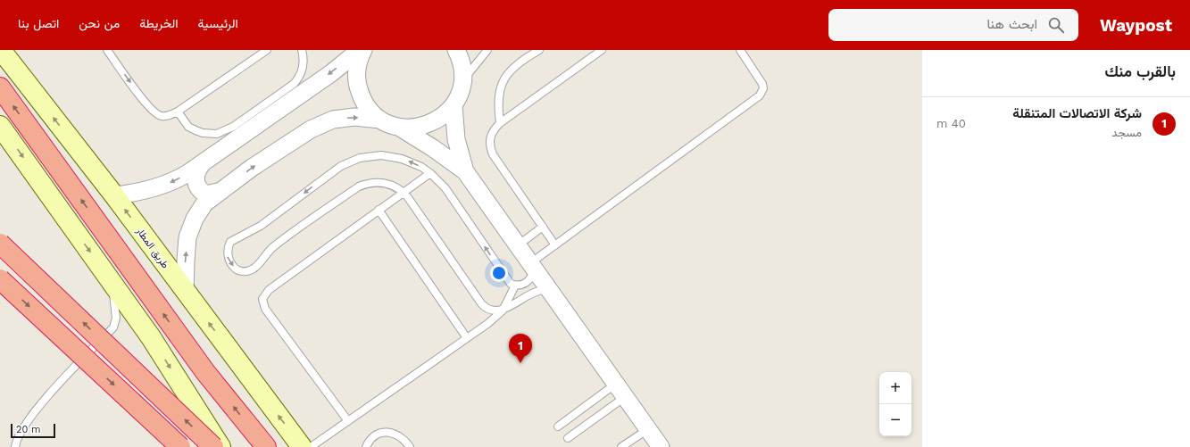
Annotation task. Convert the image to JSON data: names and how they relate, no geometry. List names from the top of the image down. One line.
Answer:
{"streets":{"main road":["طريق المطار"]},"scale_bar":"20 m","page":{"header":"Waypost","search":"ابحث هنا","nav":["الرئيسية","الخريطة","من نحن","اتصل بنا"],"heading":"بالقرب منك","list":[{"mark":"1","name":"شركة الاتصالات المتنقلة","note":"مسجد","value":"40 m"}],"pins":"1","map_buttons":["+","−"],"scale":"20 m"}}
